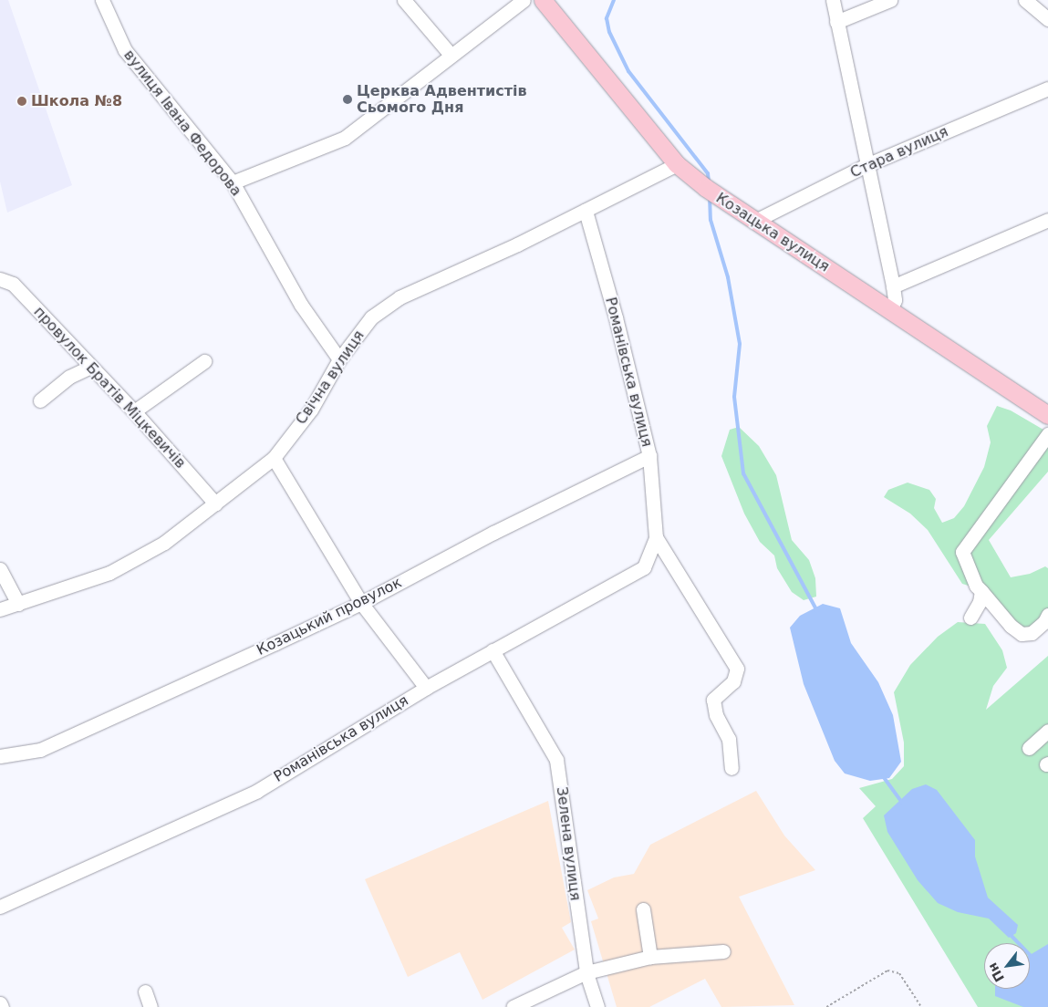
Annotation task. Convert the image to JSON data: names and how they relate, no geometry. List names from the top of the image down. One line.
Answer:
{"streets":{"main road":["Козацька вулиця"],"street":["вулиця Івана Федорова","Стара вулиця","Романівська вулиця","Свічна вулиця","провулок Братів Міцкевичів","Козацький провулок","Зелена вулиця"]},"crossings":[["вулиця Івана Федорова","Свічна вулиця"],["Стара вулиця","Козацька вулиця"],["Козацька вулиця","Свічна вулиця"],["Романівська вулиця","Свічна вулиця"],["Романівська вулиця","Козацький провулок"],["Романівська вулиця","Зелена вулиця"],["Свічна вулиця","провулок Братів Міцкевичів"]],"places":["Церква Адвентистiв Сьомого Дня","Школа №8"],"north":"bottom left"}
